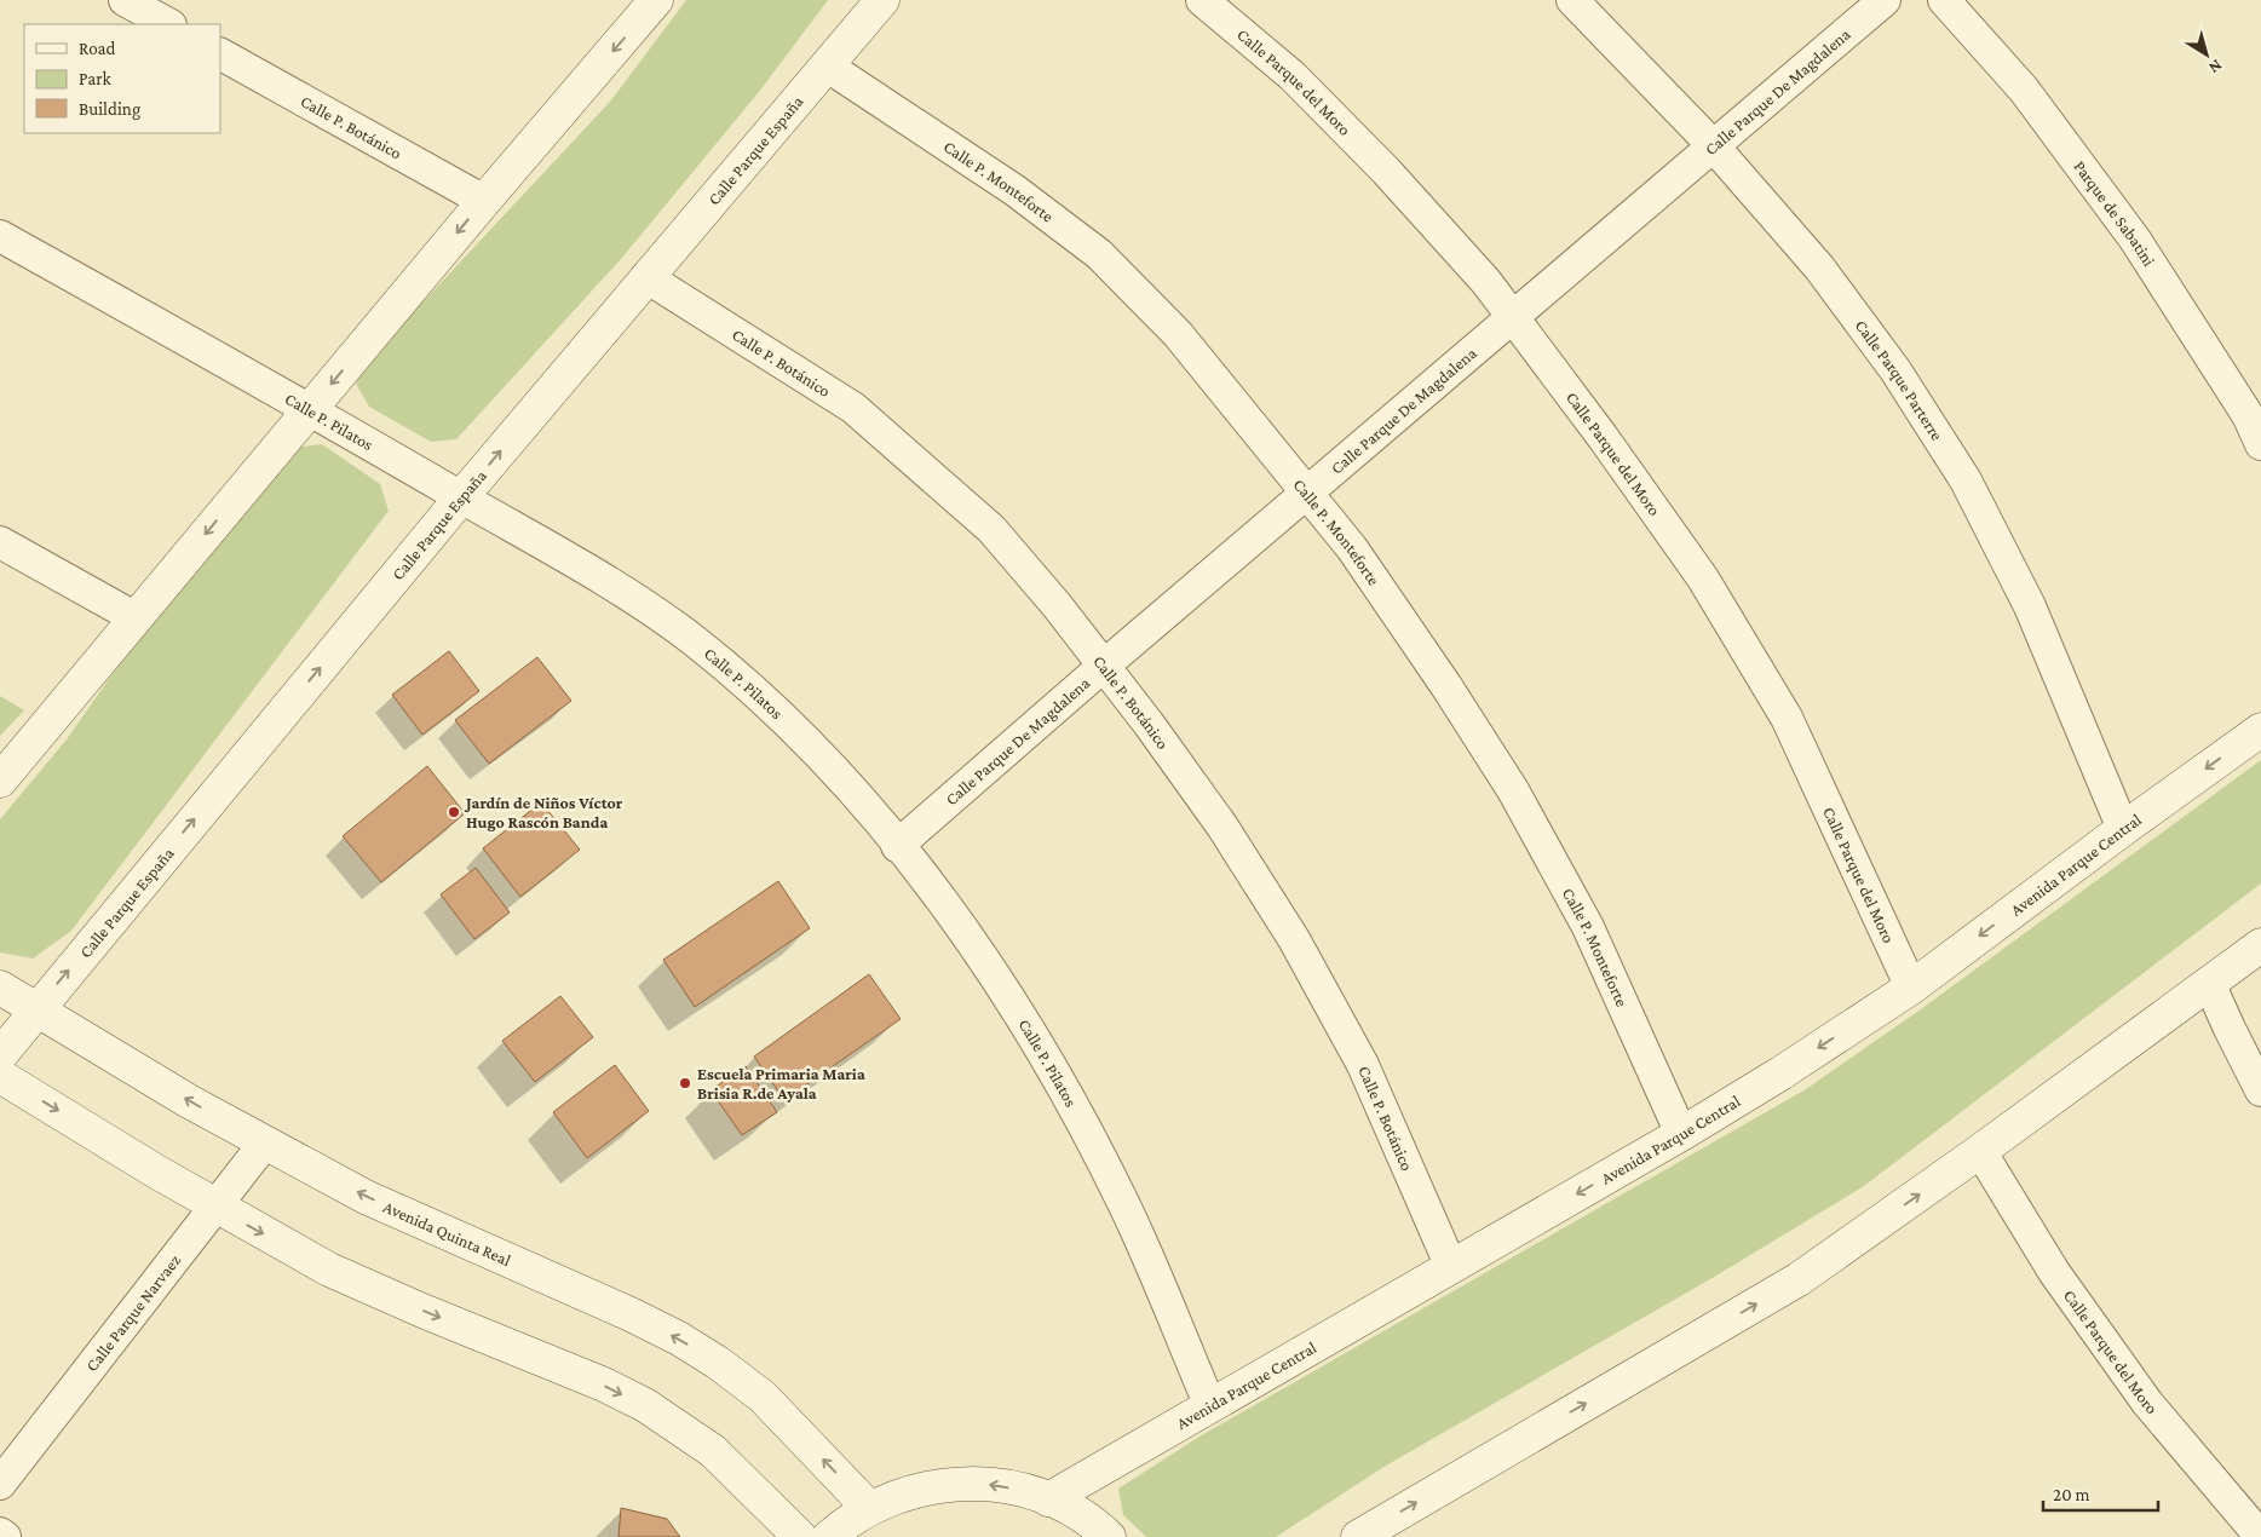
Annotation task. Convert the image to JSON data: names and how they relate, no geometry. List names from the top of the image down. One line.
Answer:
{"streets":{"street":["Calle Parque del Moro","Calle Parque De Magdalena","Calle P. Botánico","Calle Parque España","Calle P. Monteforte","Parque de Sabatini","Calle Parque Parterre","Calle P. Pilatos","Avenida Parque Central","Avenida Quinta Real","Calle Parque Narvaez"]},"crossings":[["Calle Parque del Moro","Calle Parque De Magdalena"],["Calle Parque del Moro","Avenida Parque Central"],["Calle Parque De Magdalena","Calle P. Botánico"],["Calle Parque De Magdalena","Calle P. Monteforte"],["Calle Parque De Magdalena","Calle Parque Parterre"],["Calle Parque De Magdalena","Calle P. Pilatos"],["Calle P. Botánico","Calle Parque España"],["Calle P. Botánico","Avenida Parque Central"],["Calle Parque España","Calle P. Monteforte"],["Calle Parque España","Calle P. Pilatos"],["Calle Parque España","Avenida Quinta Real"],["Calle P. Monteforte","Avenida Parque Central"],["Calle Parque Parterre","Avenida Parque Central"],["Calle P. Pilatos","Avenida Parque Central"],["Avenida Quinta Real","Calle Parque Narvaez"]],"places":["Jardín de Niños Víctor Hugo Rascón Banda","Escuela Primaria Maria Brisia R.de Ayala"],"legend":["Road","Park","Building"],"scale_bar":"20 m","north":"bottom right"}
